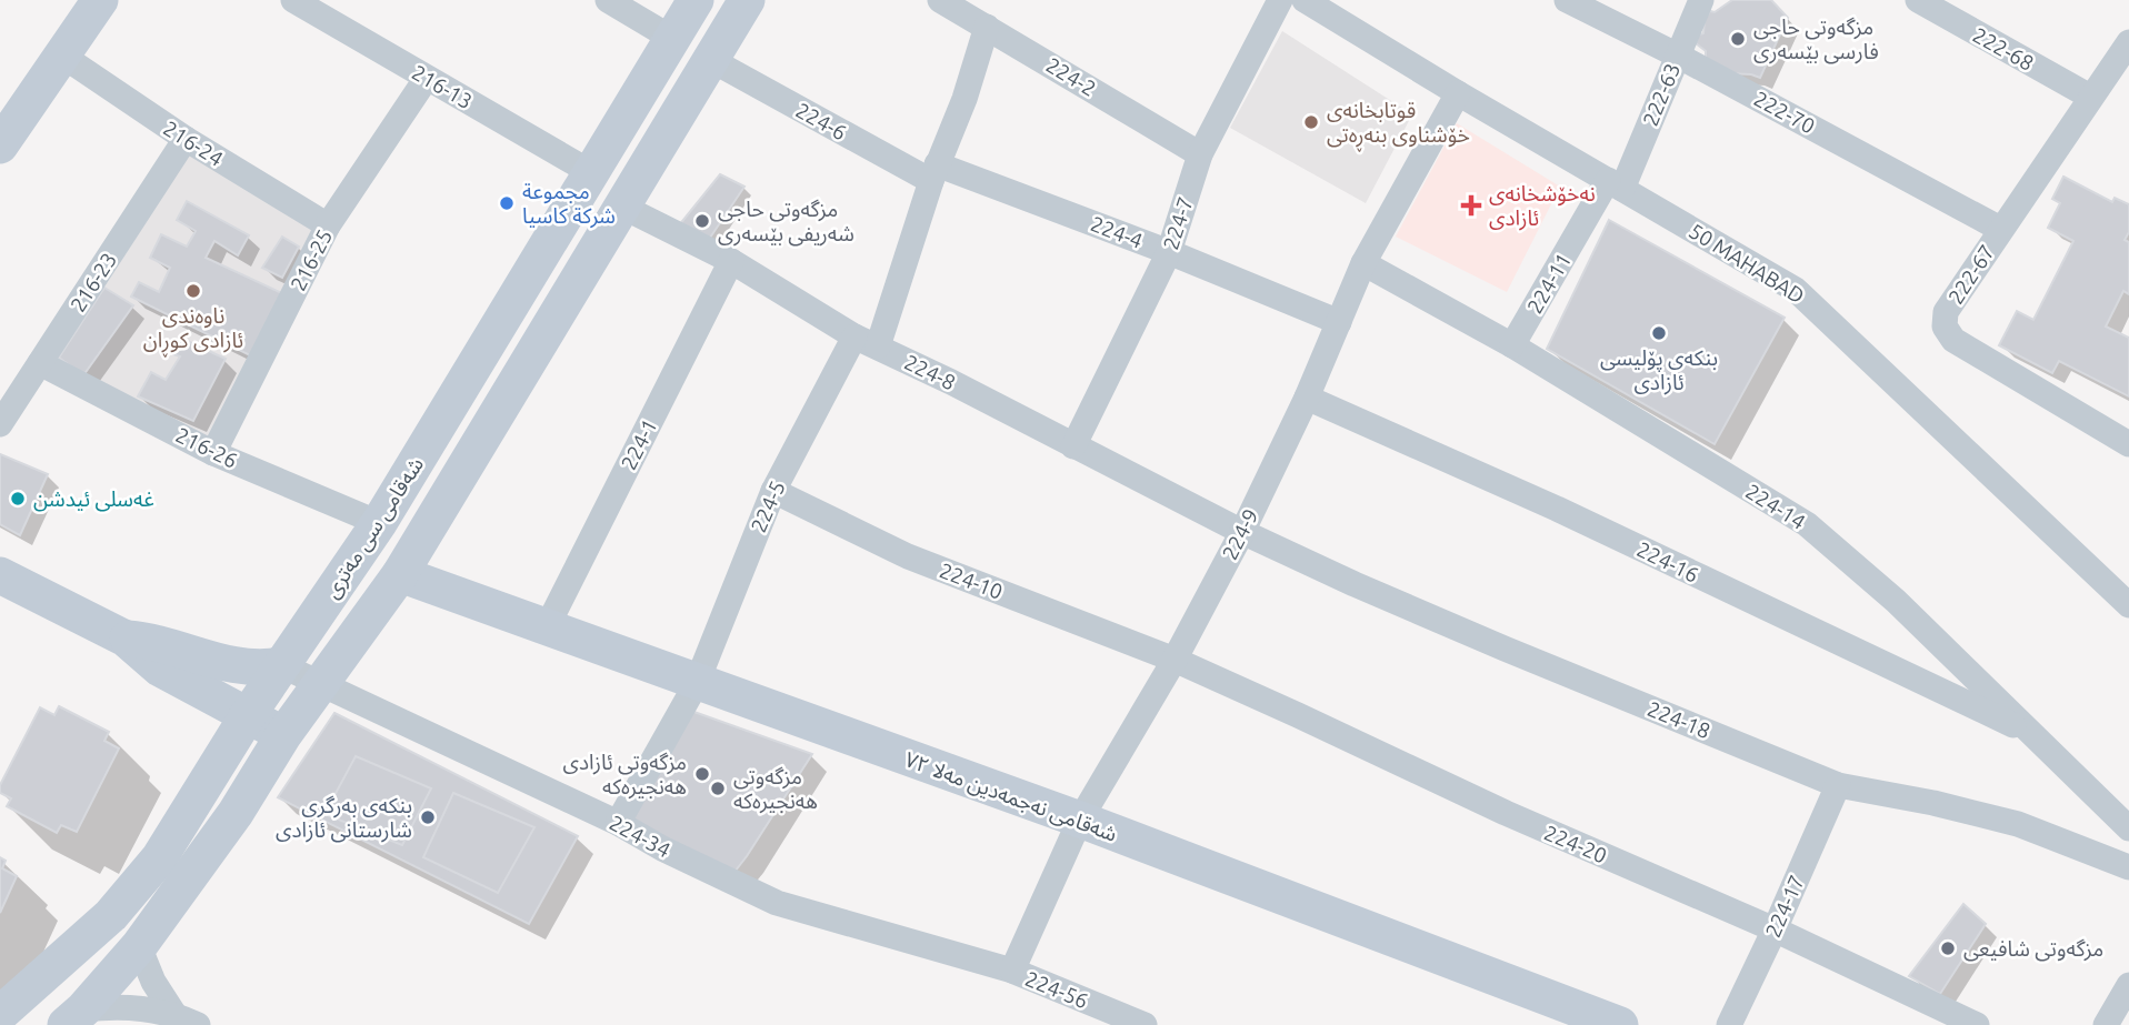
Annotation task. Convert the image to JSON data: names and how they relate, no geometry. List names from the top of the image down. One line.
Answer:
{"streets":{"main road":["شەقامی سی مەتری","شەقامی نەجمەدین مەلا ٧٢"],"street":["222-68","224-2","216-13","222-63","222-70","224-6","216-24","224-7","224-4","216-25","50 MAHABAD","222-67","216-23","224-11","224-8","224-1","216-26","224-5","224-14","224-9","224-16","224-10","224-18","224-34","224-20","224-17","224-56"]},"crossings":[["222-68","222-67"],["224-2","224-7"],["224-2","224-5"],["216-13","216-25"],["216-13","شەقامی سی مەتری"],["222-63","222-70"],["222-63","50 MAHABAD"],["222-63","224-11"],["222-70","222-67"],["224-6","224-4"],["224-6","224-5"],["224-6","شەقامی سی مەتری"],["216-24","216-25"],["216-24","216-23"],["224-7","224-4"],["224-7","224-8"],["224-4","224-5"],["224-4","224-9"],["216-25","216-26"],["50 MAHABAD","224-11"],["50 MAHABAD","224-9"],["216-23","216-26"],["224-11","224-14"],["224-8","224-1"],["224-8","224-5"],["224-8","شەقامی سی مەتری"],["224-8","224-9"],["224-8","224-18"],["224-1","شەقامی نەجمەدین مەلا ٧٢"],["216-26","شەقامی سی مەتری"],["224-5","224-10"],["224-5","شەقامی نەجمەدین مەلا ٧٢"],["224-5","224-34"],["224-14","224-9"],["224-14","224-16"],["شەقامی سی مەتری","شەقامی نەجمەدین مەلا ٧٢"],["شەقامی سی مەتری","224-34"],["224-9","224-16"],["224-9","224-10"],["224-9","224-18"],["224-9","شەقامی نەجمەدین مەلا ٧٢"],["224-9","224-34"],["224-9","224-20"],["224-9","224-56"],["224-10","224-20"],["224-18","224-17"],["224-34","224-56"],["224-20","224-17"]],"places":{"other":["مزگەوتی حاجی فارسی بێسەری","قوتابخانەی خۆشناوی بنەڕەتی","مجموعة شرکة کاسیا","مزگەوتی حاجی شەریفی بێسەری","ناوەندی ئازادی کوڕان","بنکەی پۆلیسی ئازادی","غەسلی ئیدشن","مزگه‌وتی ئازادی هه‌نجیره‌که","مزگەوتی ھەنجیرەکە","بنکەی بەرگری شارستانی ئازادی","مزگەوتی شافیعی"],"health":["نەخۆشخانەی ئازادی"]}}
